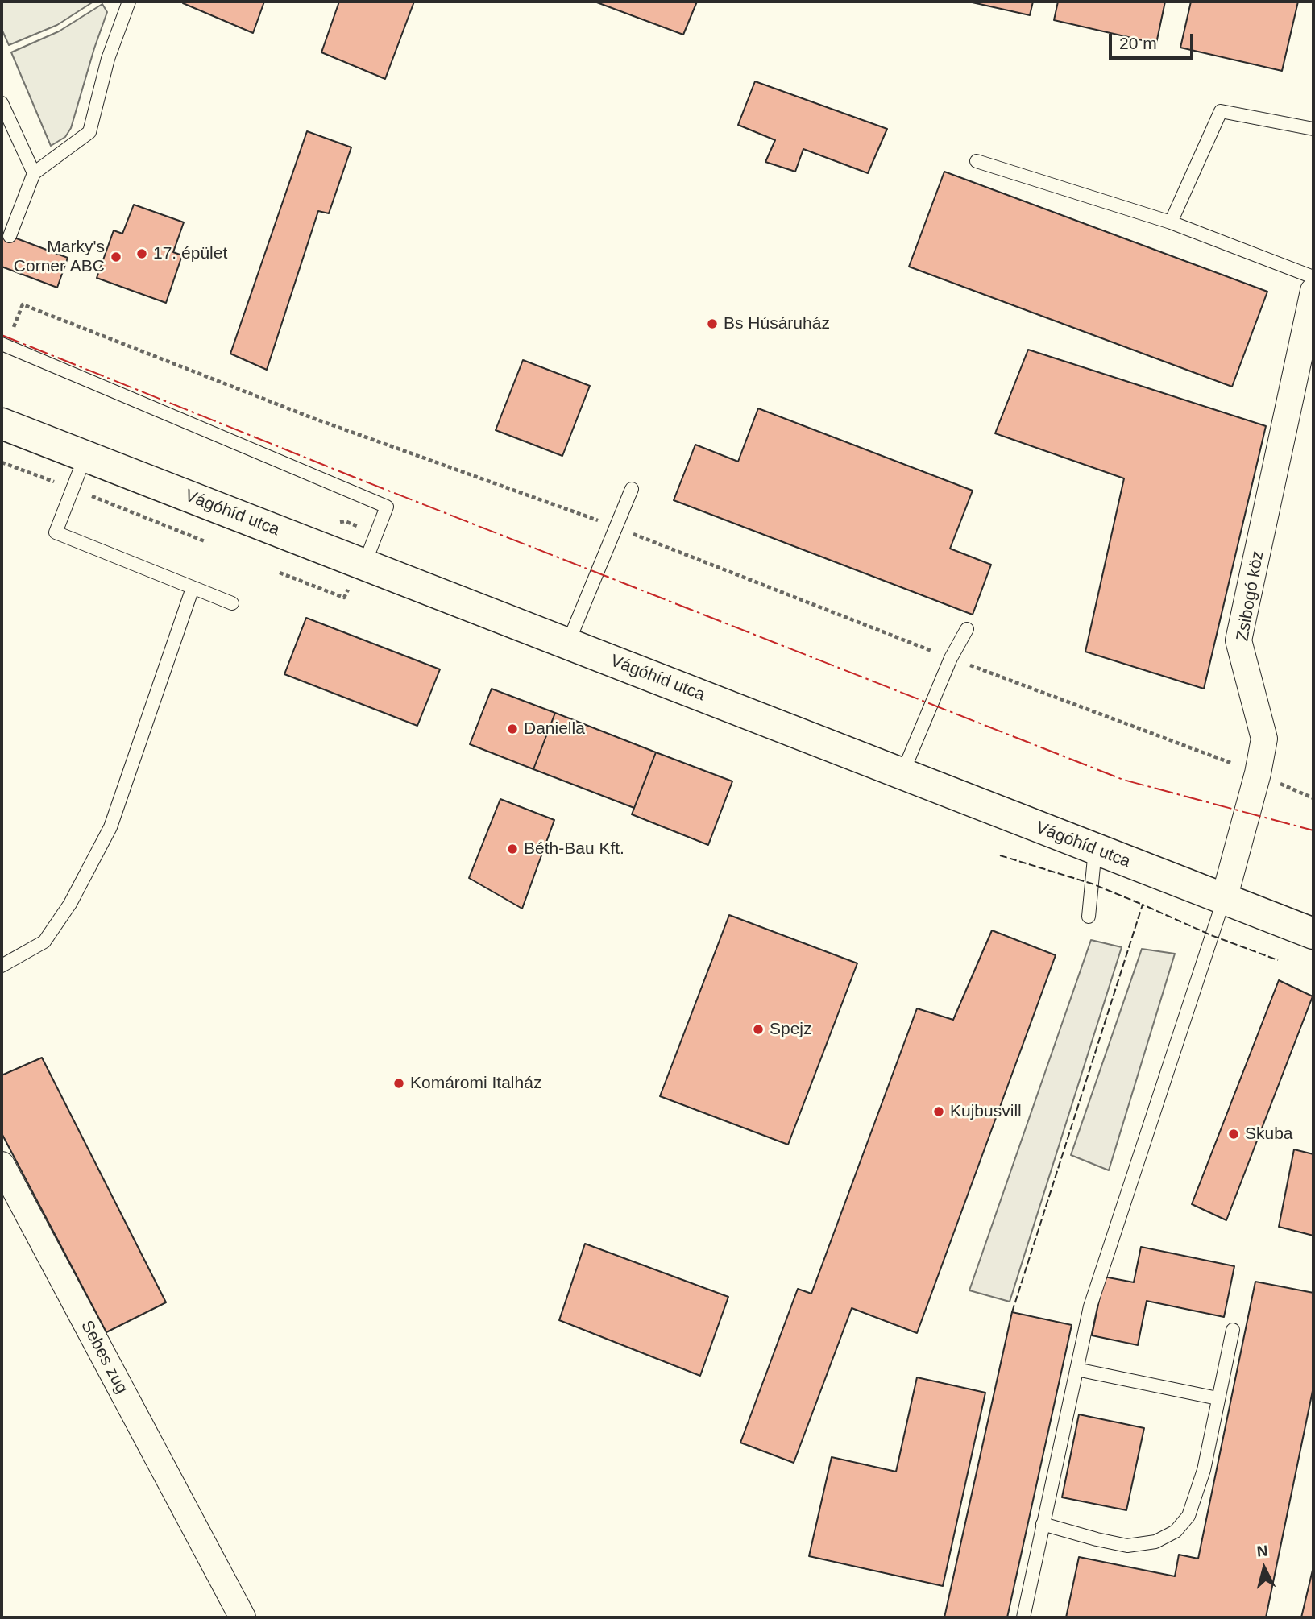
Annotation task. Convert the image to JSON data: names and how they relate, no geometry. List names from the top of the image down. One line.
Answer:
{"streets":{"main road":["Vágóhíd utca"],"street":["Zsibogó köz","Sebes zug"]},"crossings":[["Vágóhíd utca","Zsibogó köz"]],"places":["17. épület","Marky's Corner ABC","Bs Húsáruház","Daniella","Béth-Bau Kft.","Spejz","Komáromi Italház","Kujbusvill","Skuba"],"scale_bar":"20 m","north":"top"}
